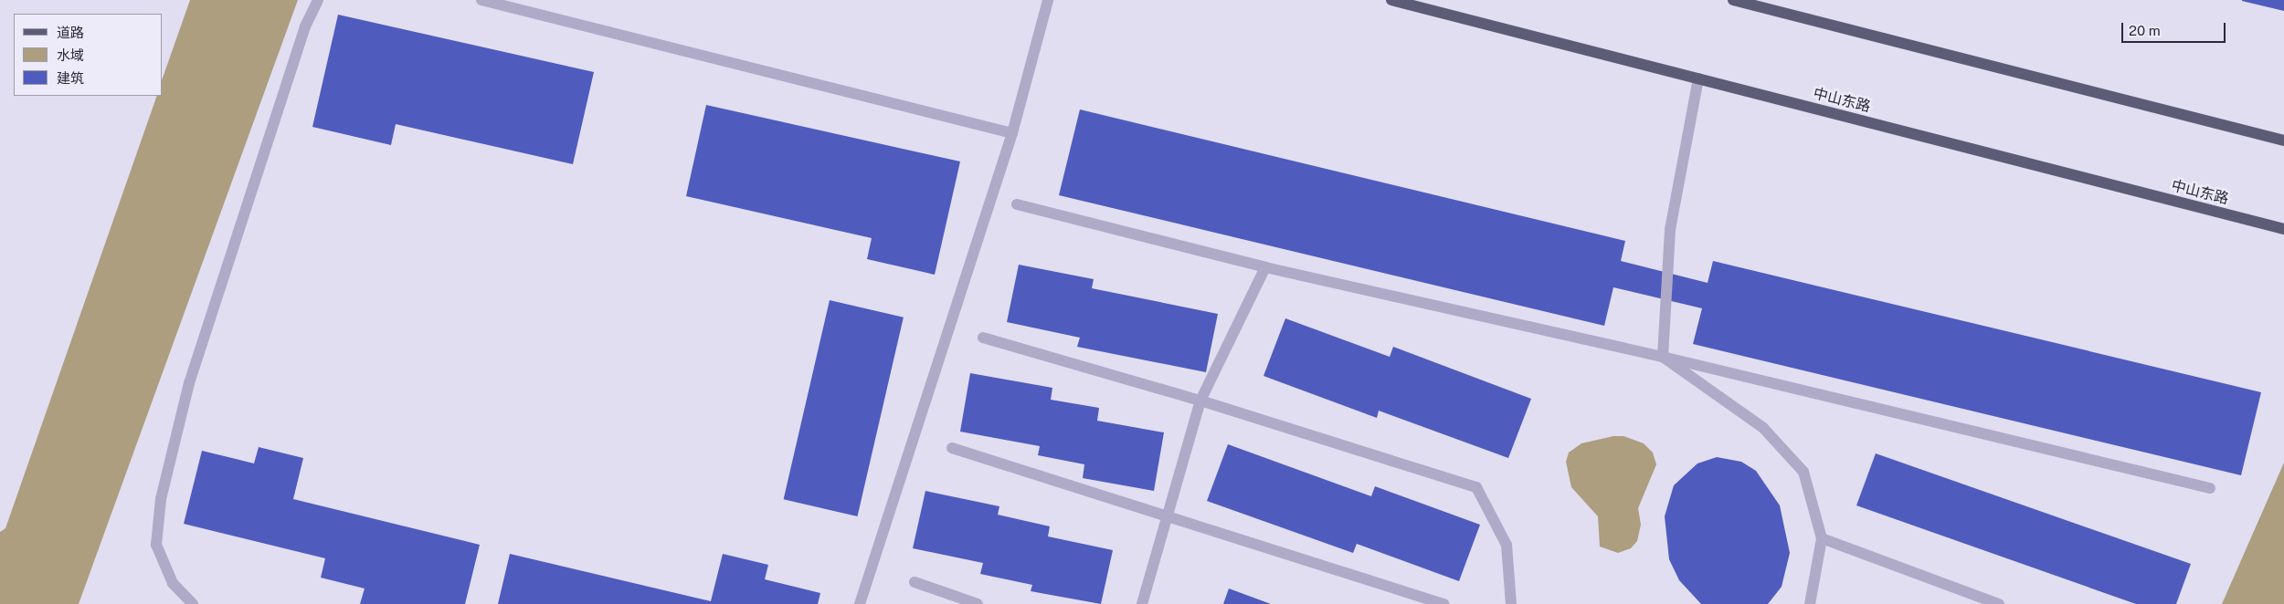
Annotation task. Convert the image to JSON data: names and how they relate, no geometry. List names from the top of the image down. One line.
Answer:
{"streets":{"main road":["中山东路"]},"legend":["道路","水域","建筑"],"scale_bar":"20 m"}
